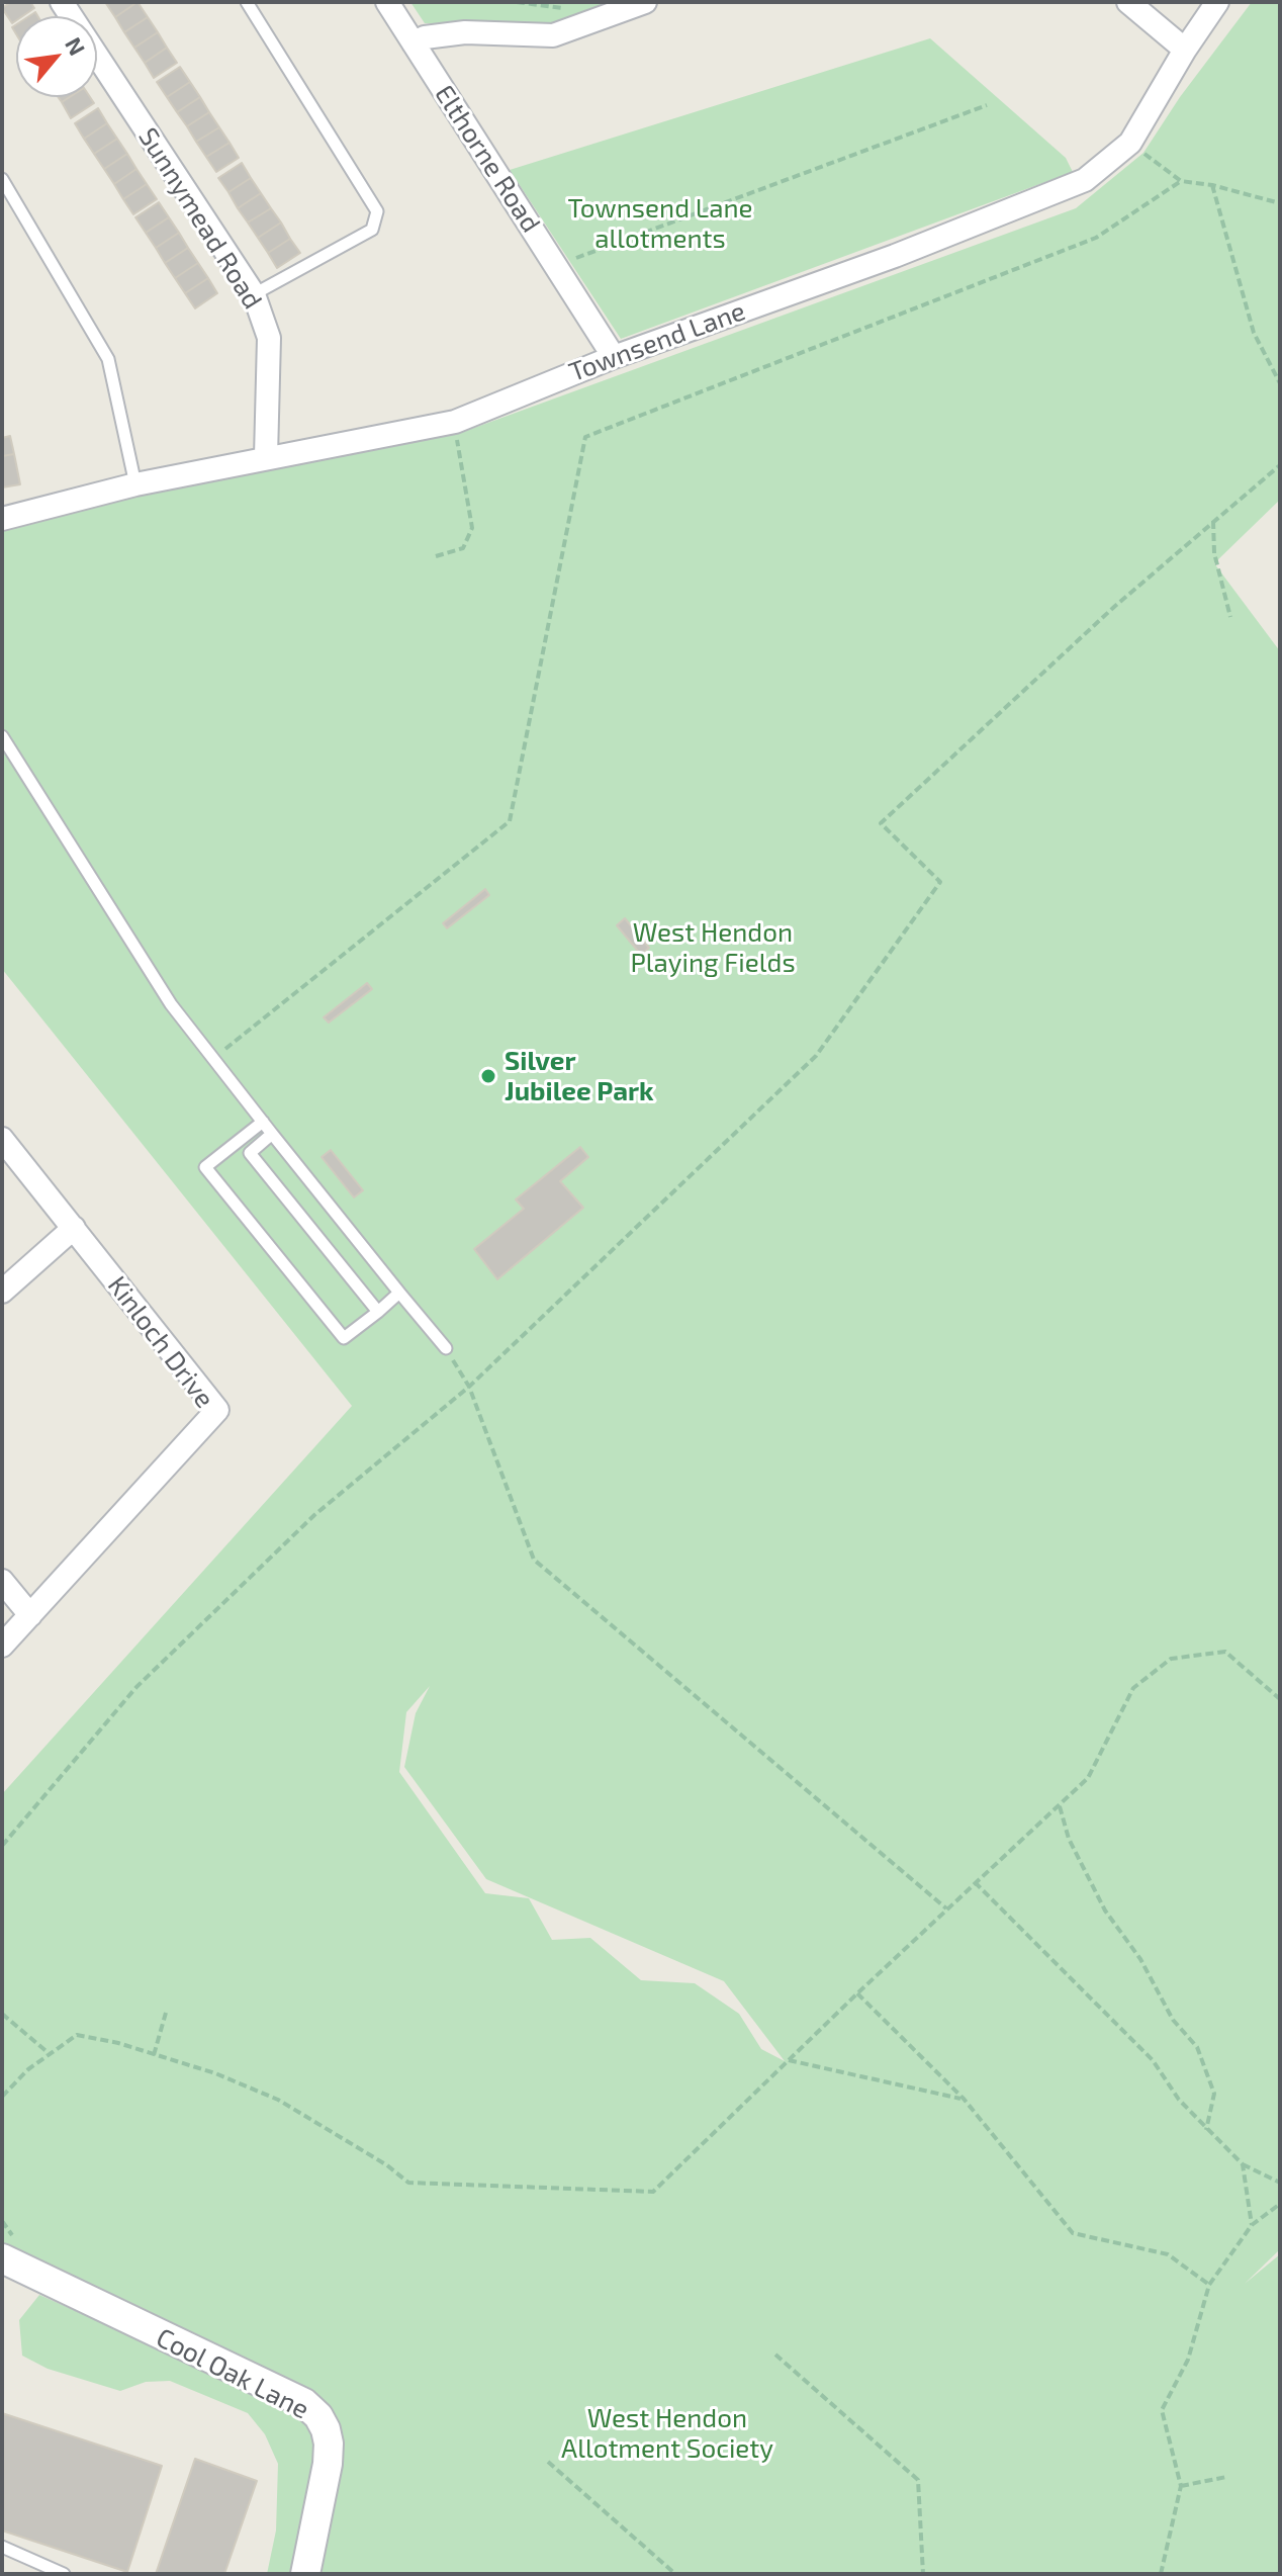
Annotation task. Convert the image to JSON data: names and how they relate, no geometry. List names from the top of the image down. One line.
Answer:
{"streets":{"street":["Elthorne Road","Sunnymead Road","Townsend Lane","Kinloch Drive","Cool Oak Lane"]},"crossings":[["Elthorne Road","Townsend Lane"],["Sunnymead Road","Townsend Lane"]],"parks":["Townsend Lane allotments","West Hendon Playing Fields","West Hendon Allotment Society"],"places":["Silver Jubilee Park"],"north":"top right"}
